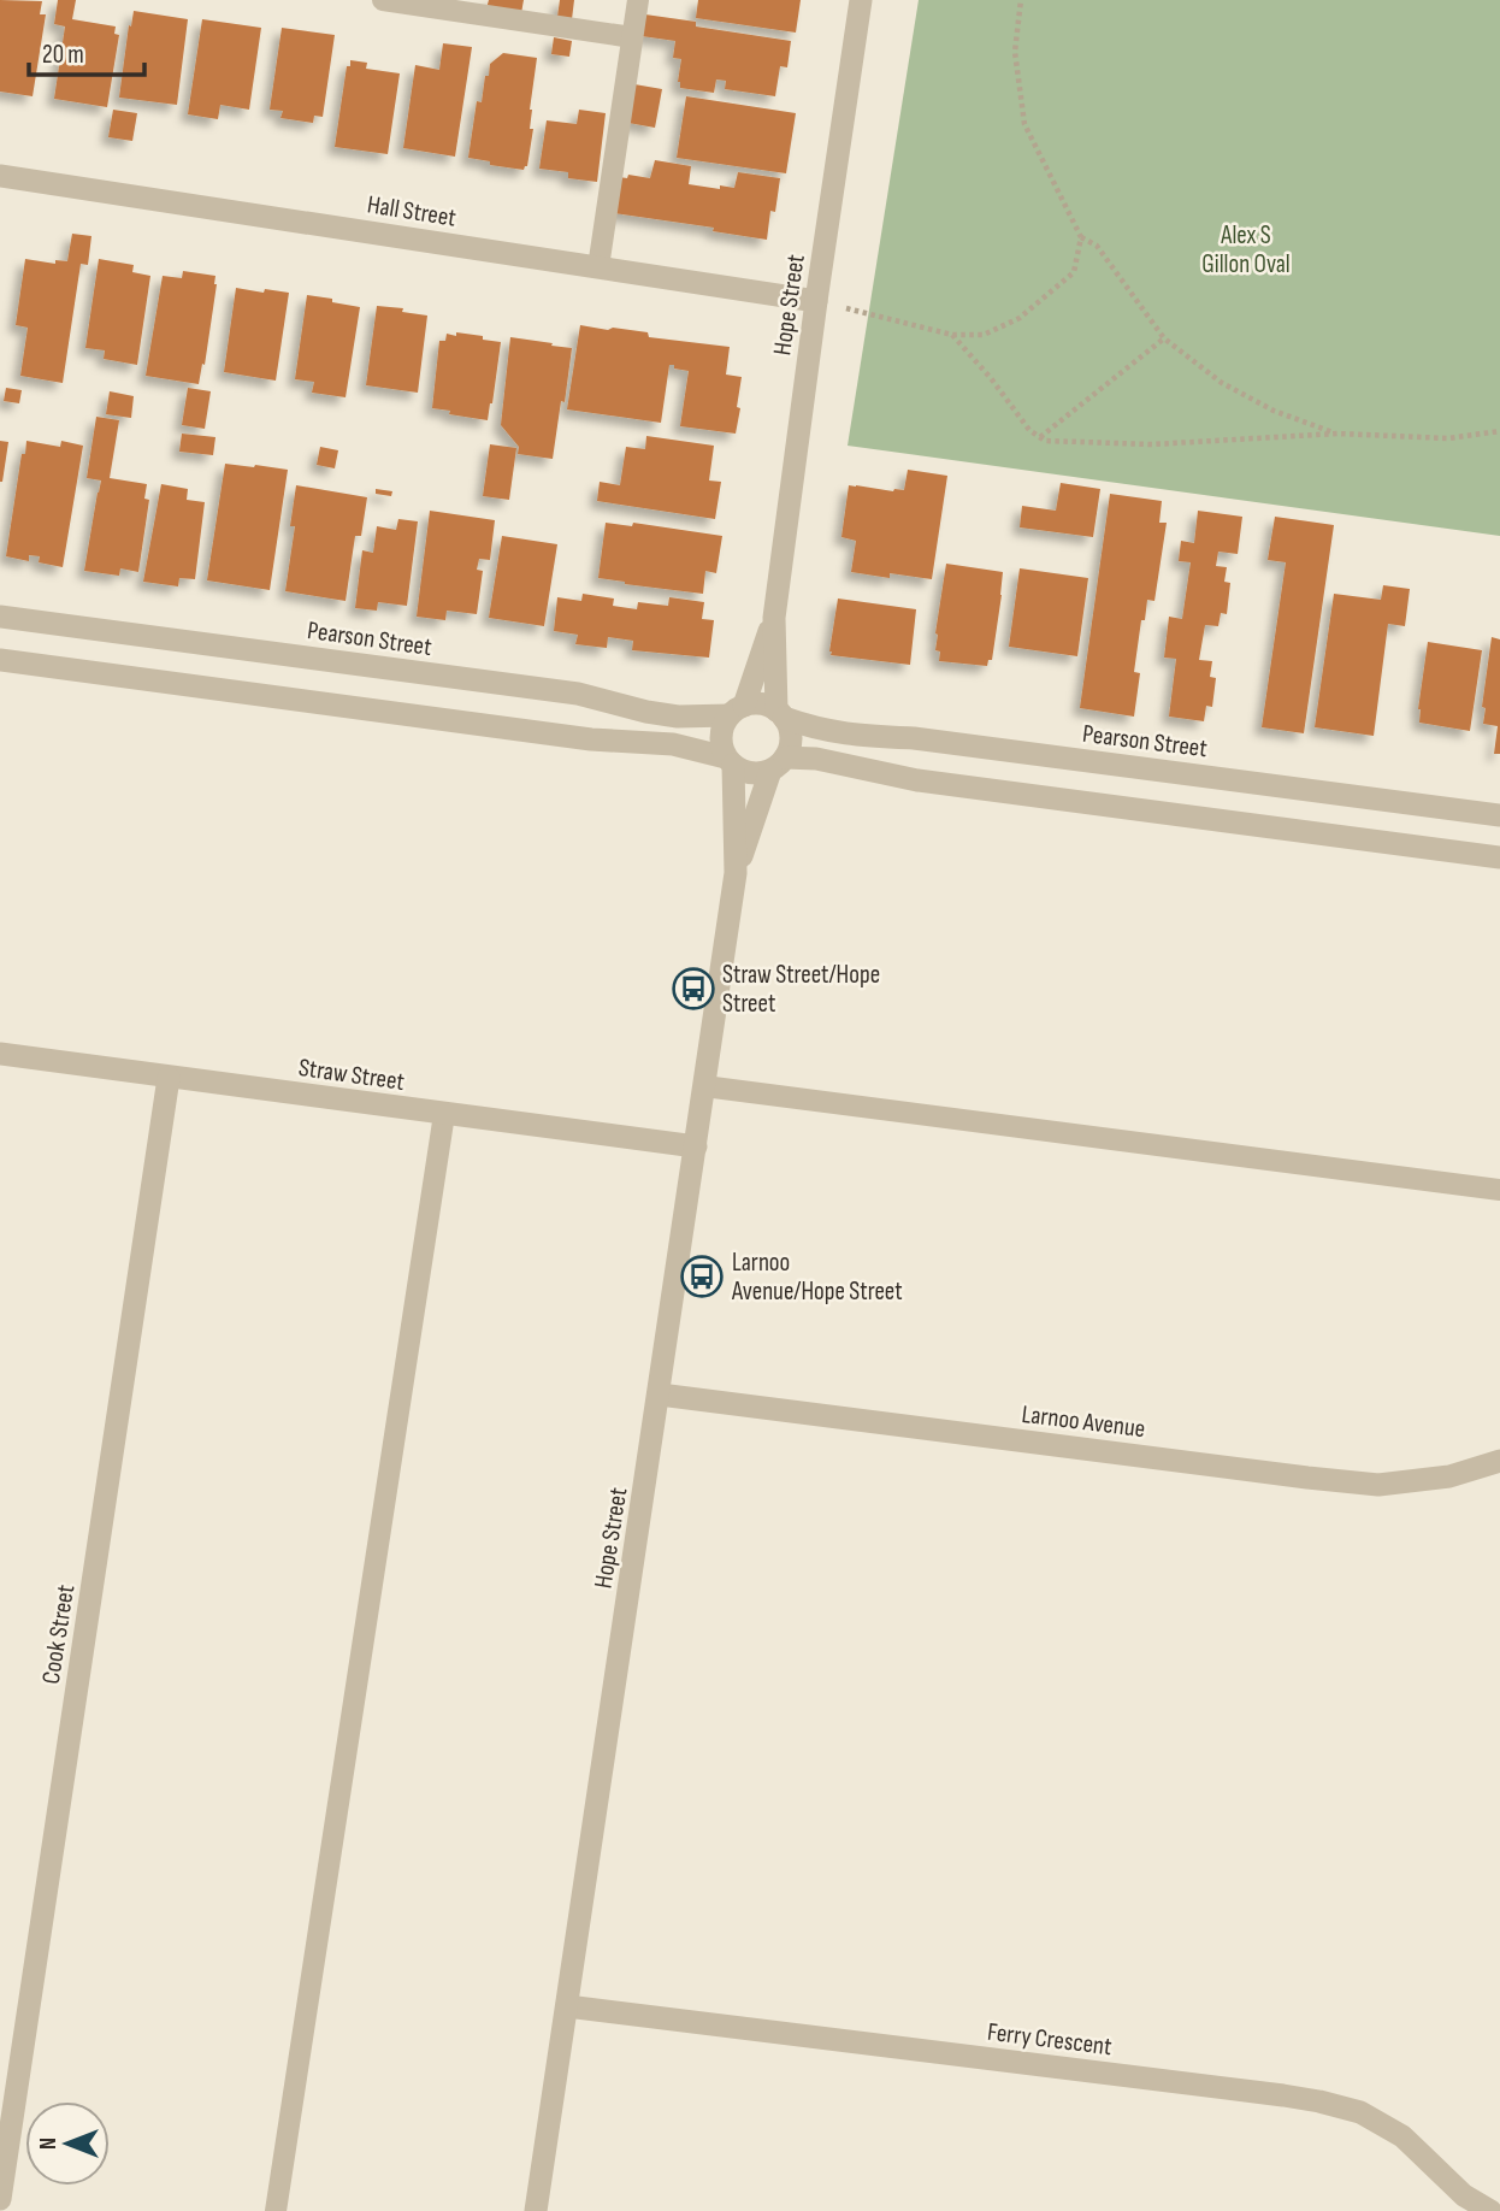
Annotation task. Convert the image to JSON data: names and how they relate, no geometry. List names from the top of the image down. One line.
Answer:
{"streets":{"street":["Hall Street","Hope Street","Pearson Street","Straw Street","Larnoo Avenue","Cook Street","Ferry Crescent"]},"crossings":[["Hall Street","Hope Street"],["Hope Street","Pearson Street"],["Hope Street","Straw Street"],["Hope Street","Larnoo Avenue"],["Hope Street","Ferry Crescent"],["Straw Street","Cook Street"]],"parks":["Alex S Gillon Oval"],"places":{"bus stop":["Straw Street/Hope Street","Larnoo Avenue/Hope Street"]},"scale_bar":"20 m","north":"left"}
